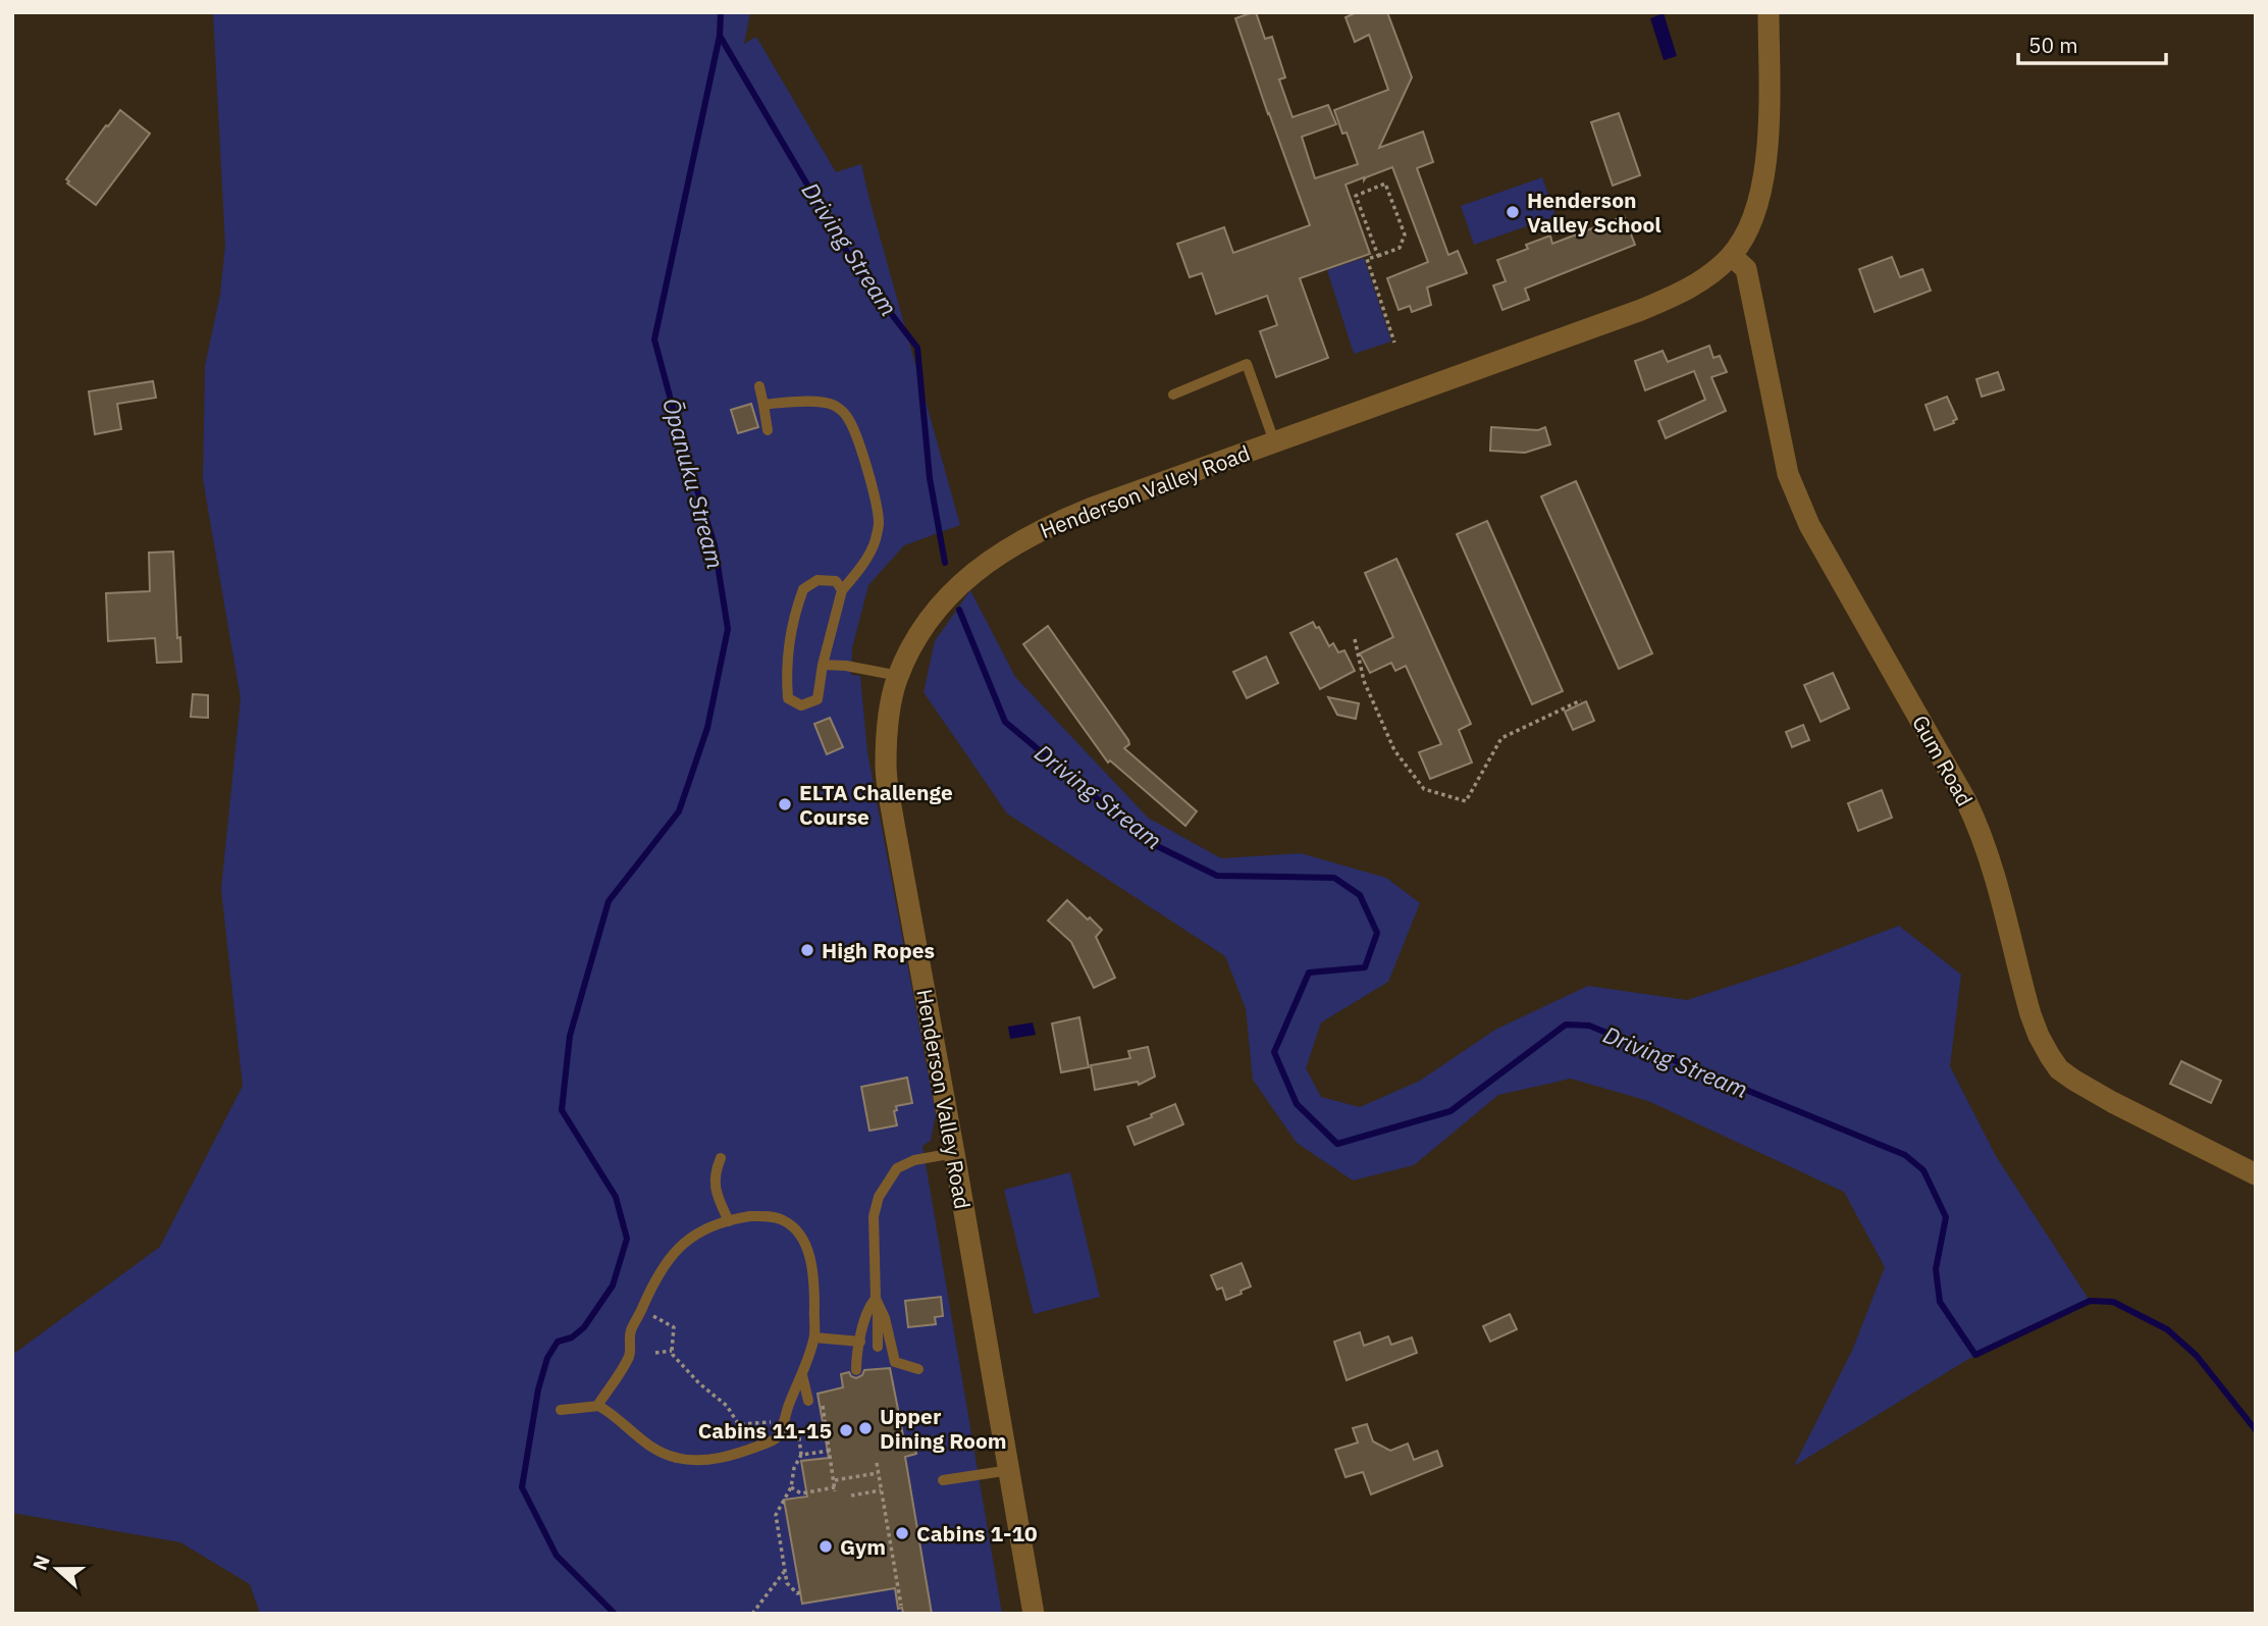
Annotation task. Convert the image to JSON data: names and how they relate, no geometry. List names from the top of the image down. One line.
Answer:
{"streets":{"street":["Henderson Valley Road","Gum Road"]},"crossings":[["Henderson Valley Road","Gum Road"]],"water":["Driving Stream","Ōpanuku Stream"],"places":["Henderson Valley School","ELTA Challenge Course","High Ropes","Upper Dining Room","Cabins 11-15","Cabins 1-10","Gym"],"scale_bar":"50 m","north":"left"}
